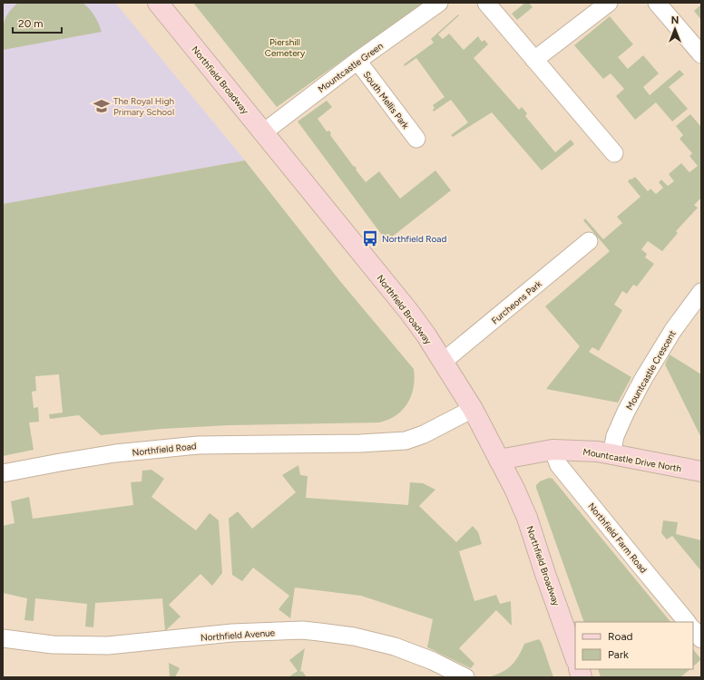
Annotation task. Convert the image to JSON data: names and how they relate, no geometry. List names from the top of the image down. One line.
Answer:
{"streets":{"street":["Mountcastle Green","Northfield Broadway","South Mellis Park","Furcheons Park","Mountcastle Crescent","Northfield Road","Mountcastle Drive North","Northfield Farm Road","Northfield Avenue"]},"crossings":[["Mountcastle Green","Northfield Broadway"],["Mountcastle Green","South Mellis Park"],["Northfield Broadway","Furcheons Park"],["Northfield Broadway","Northfield Road"],["Northfield Broadway","Mountcastle Drive North"],["Mountcastle Crescent","Mountcastle Drive North"],["Mountcastle Drive North","Northfield Farm Road"]],"parks":["Piershill Cemetery"],"places":{"school or university":["The Royal High Primary School"],"bus stop":["Northfield Road"]},"legend":["Road","Park"],"scale_bar":"20 m","north":"top"}
